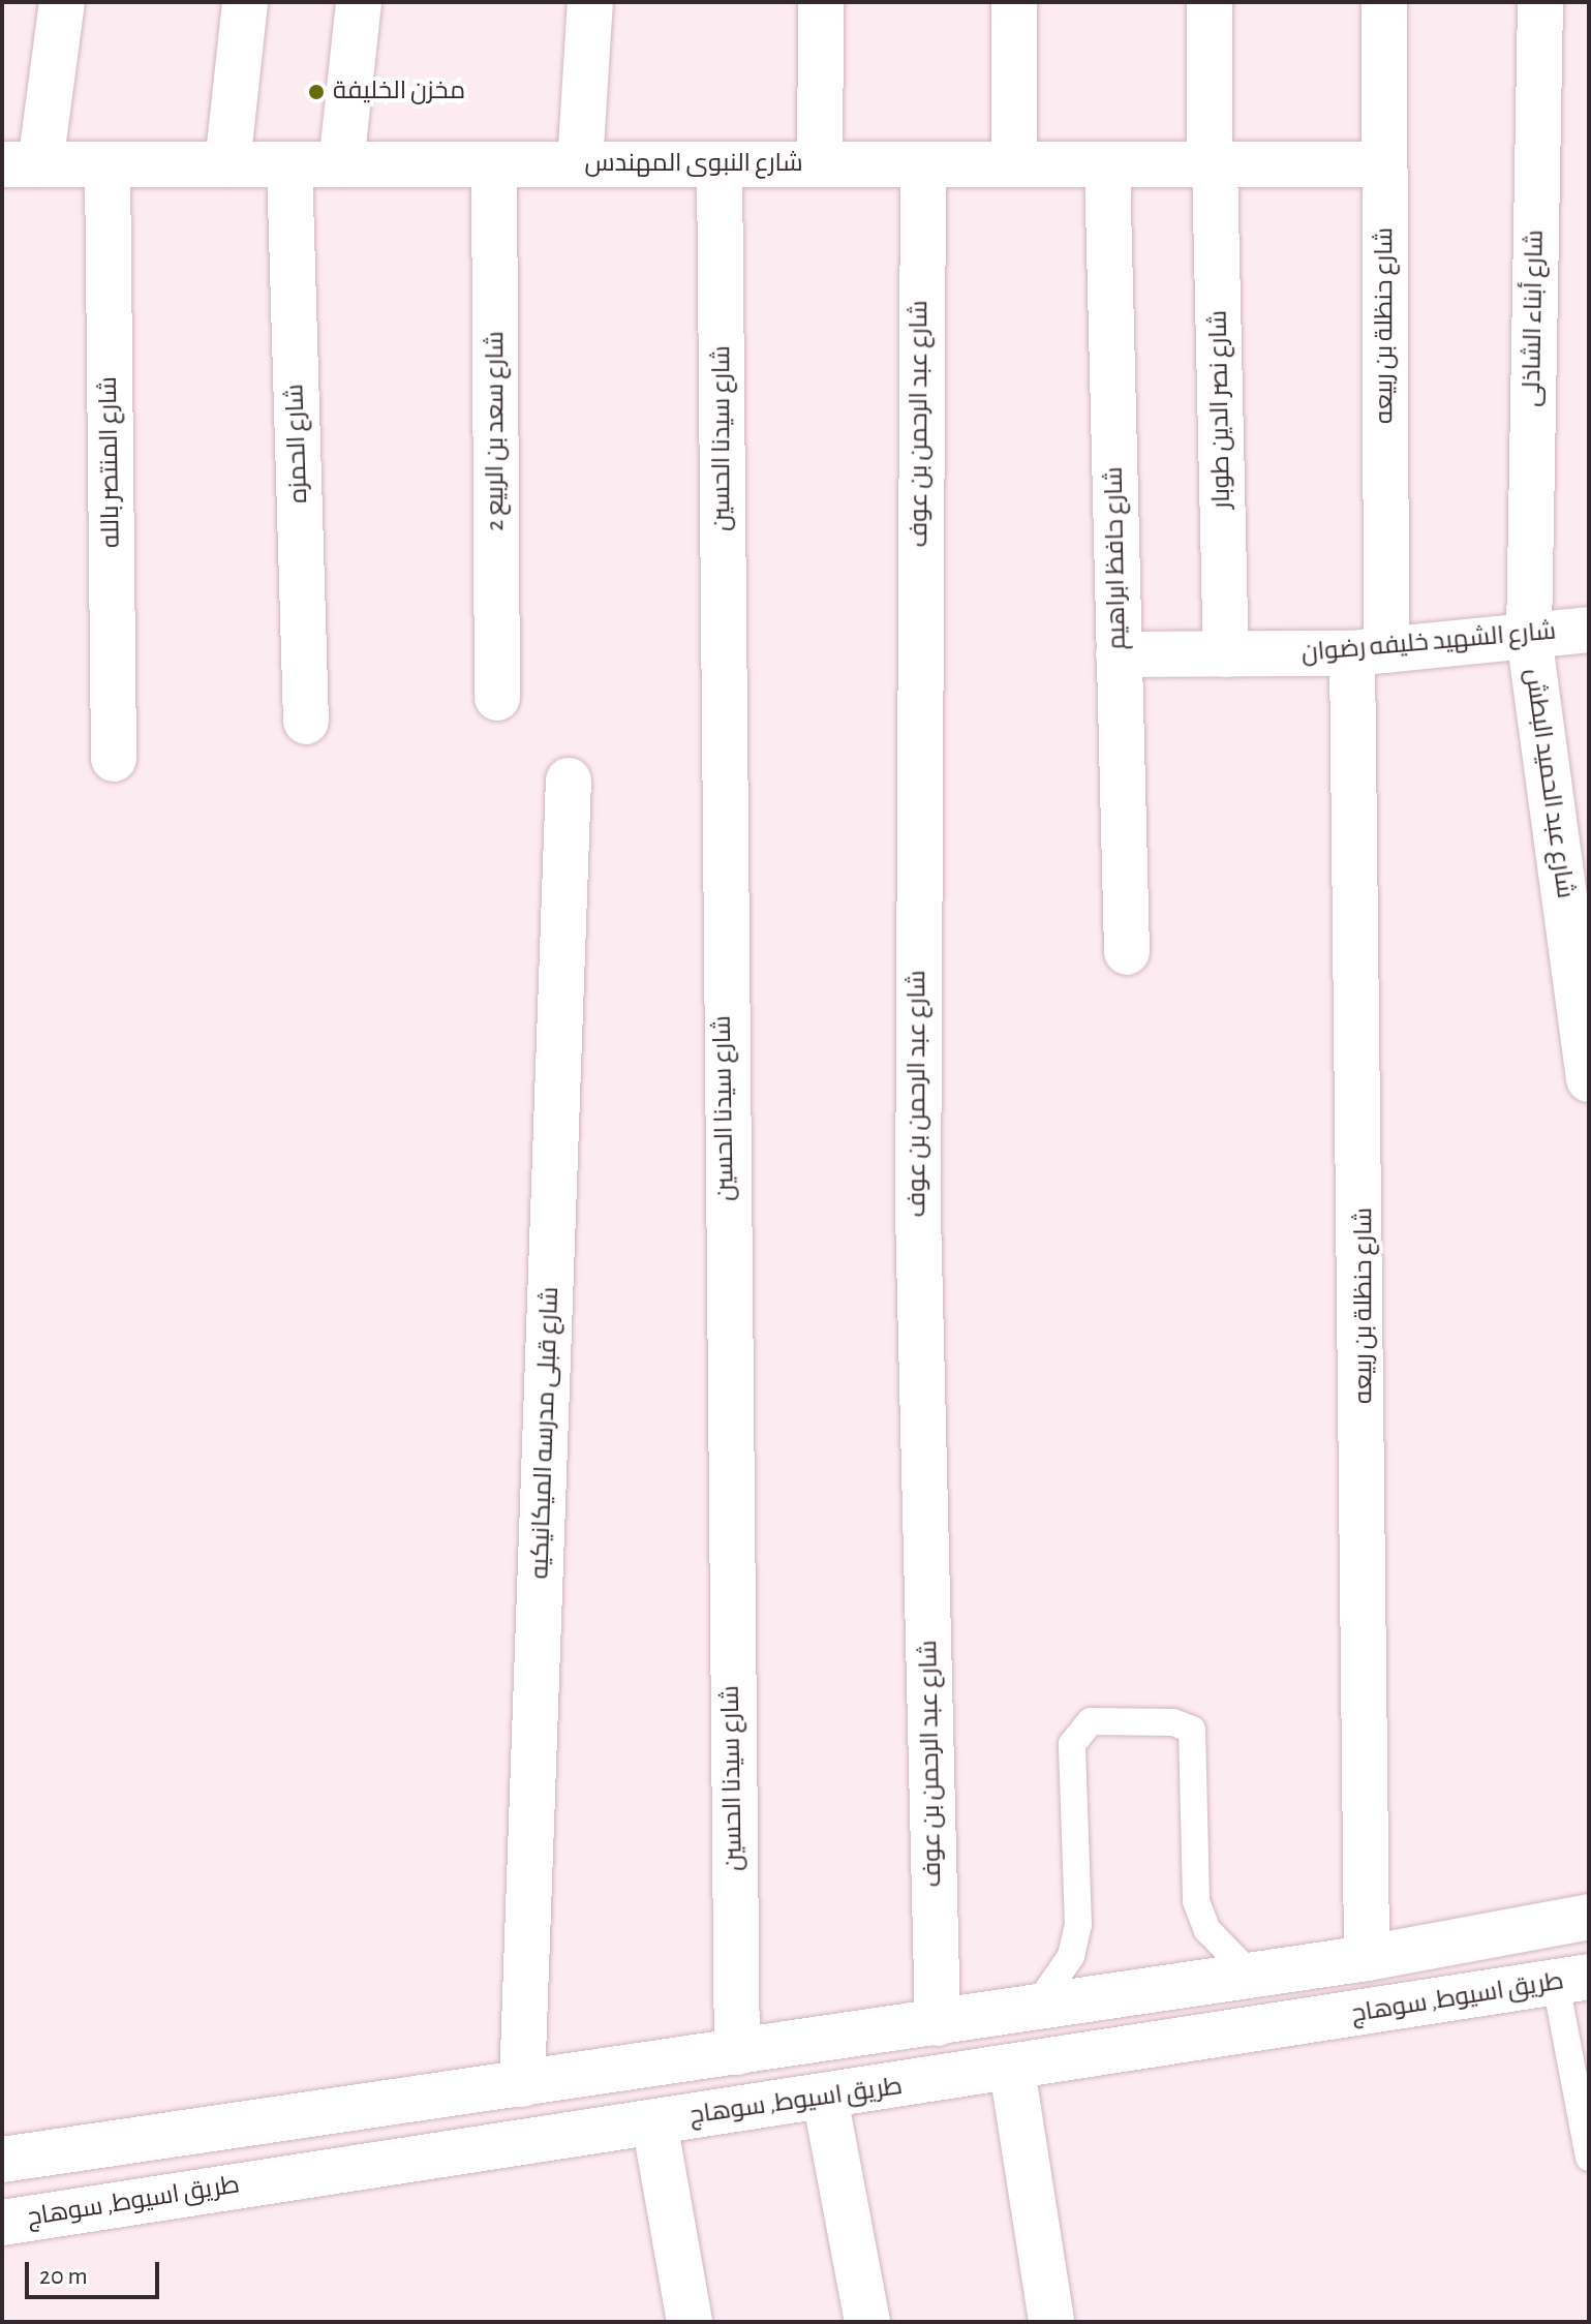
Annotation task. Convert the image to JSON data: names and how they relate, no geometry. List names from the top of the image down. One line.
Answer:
{"streets":{"street":["شارع النبوى المهندس","شارع أبناء الشاذلى","شارع حنظلة بن ربيعه","شارع نصر الدين طوبار","شارع عبد الرحمن بن عوف","شارع سعد بن الربيع 2","شارع سيدنا الحسين","شارع الحمزه","شارع المنتصر بالله","شارع حافظ ابراهيم","شارع الشهيد خليفه رضوان","شارع عبد الحميد البطش","شارع قبلى مدرسه الميكانيكيه","طريق اسيوط, سوهاج"]},"crossings":[["شارع النبوى المهندس","شارع حنظلة بن ربيعه"],["شارع النبوى المهندس","شارع نصر الدين طوبار"],["شارع النبوى المهندس","شارع عبد الرحمن بن عوف"],["شارع النبوى المهندس","شارع سعد بن الربيع 2"],["شارع النبوى المهندس","شارع سيدنا الحسين"],["شارع النبوى المهندس","شارع الحمزه"],["شارع النبوى المهندس","شارع المنتصر بالله"],["شارع النبوى المهندس","شارع حافظ ابراهيم"],["شارع أبناء الشاذلى","شارع الشهيد خليفه رضوان"],["شارع أبناء الشاذلى","شارع عبد الحميد البطش"],["شارع حنظلة بن ربيعه","شارع الشهيد خليفه رضوان"],["شارع نصر الدين طوبار","شارع الشهيد خليفه رضوان"],["شارع حافظ ابراهيم","شارع الشهيد خليفه رضوان"],["شارع الشهيد خليفه رضوان","شارع عبد الحميد البطش"]],"places":["مخزن الخليفة"],"scale_bar":"20 m"}
